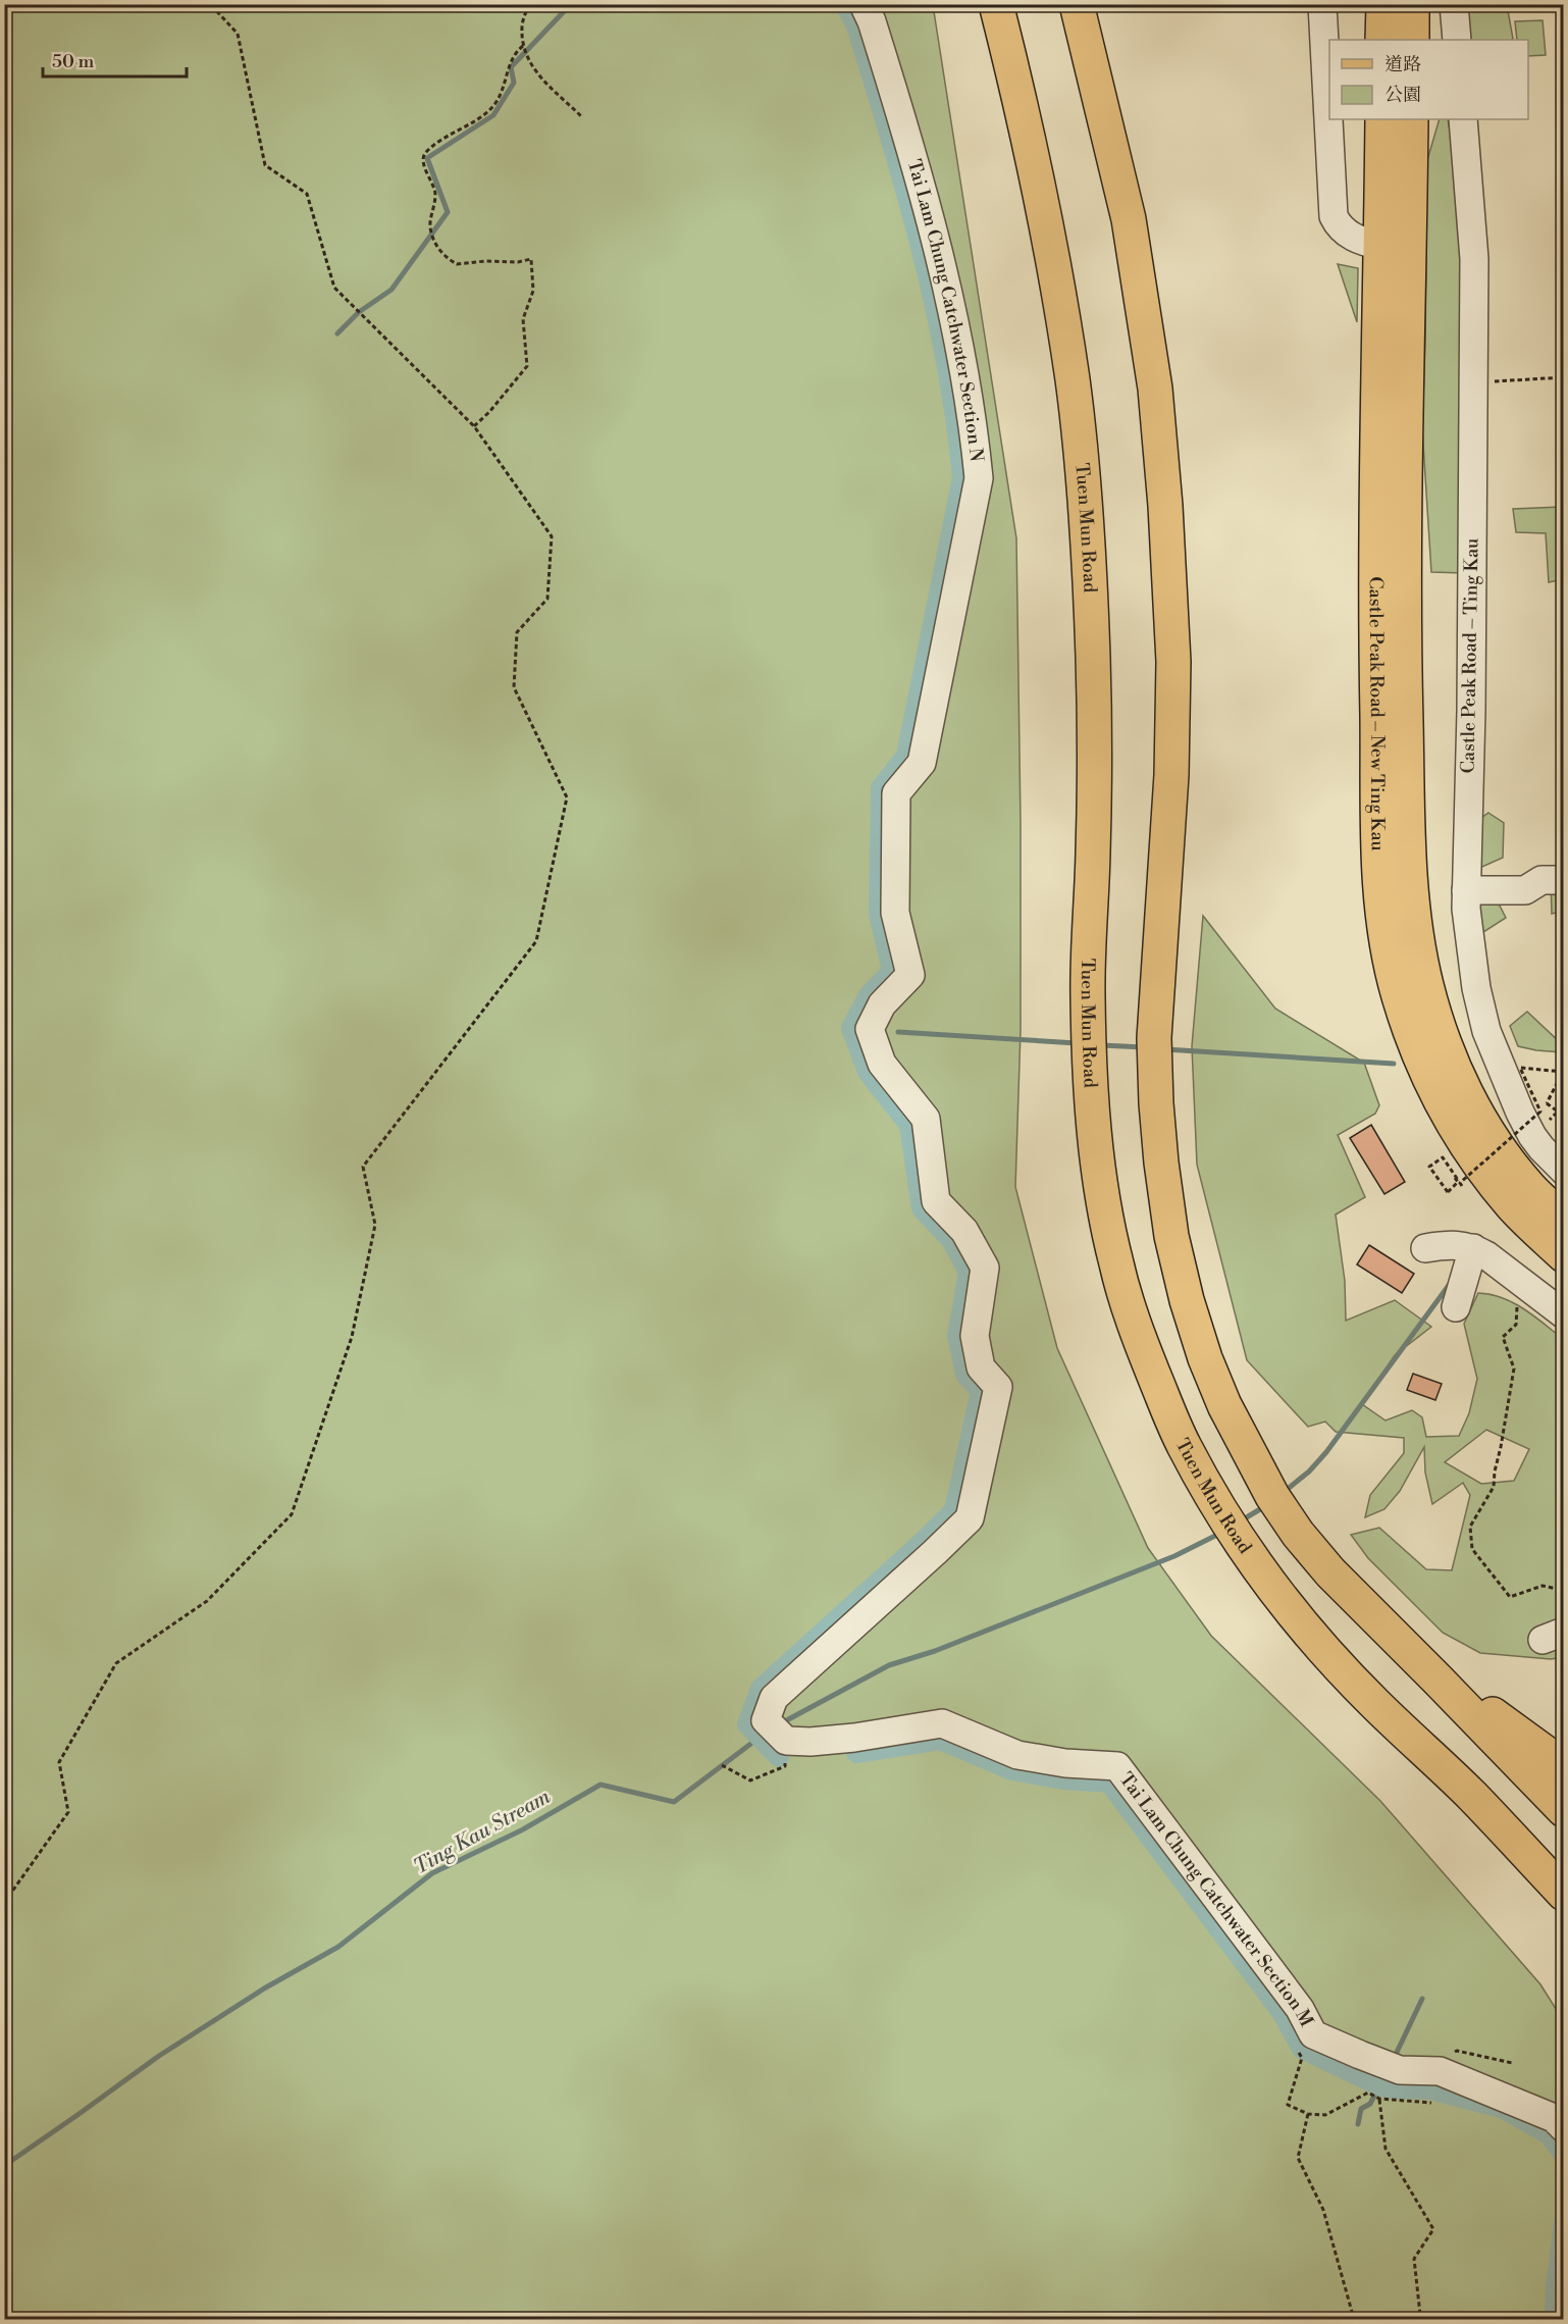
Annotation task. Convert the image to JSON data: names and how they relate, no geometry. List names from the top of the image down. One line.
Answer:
{"streets":{"main road":["Tuen Mun Road","Castle Peak Road – New Ting Kau"],"street":["Tai Lam Chung Catchwater Section N","Castle Peak Road – Ting Kau","Tai Lam Chung Catchwater Section M"]},"crossings":[["Tai Lam Chung Catchwater Section N","Tai Lam Chung Catchwater Section M"]],"water":["Ting Kau Stream"],"legend":["道路","公園"],"scale_bar":"50 m"}
